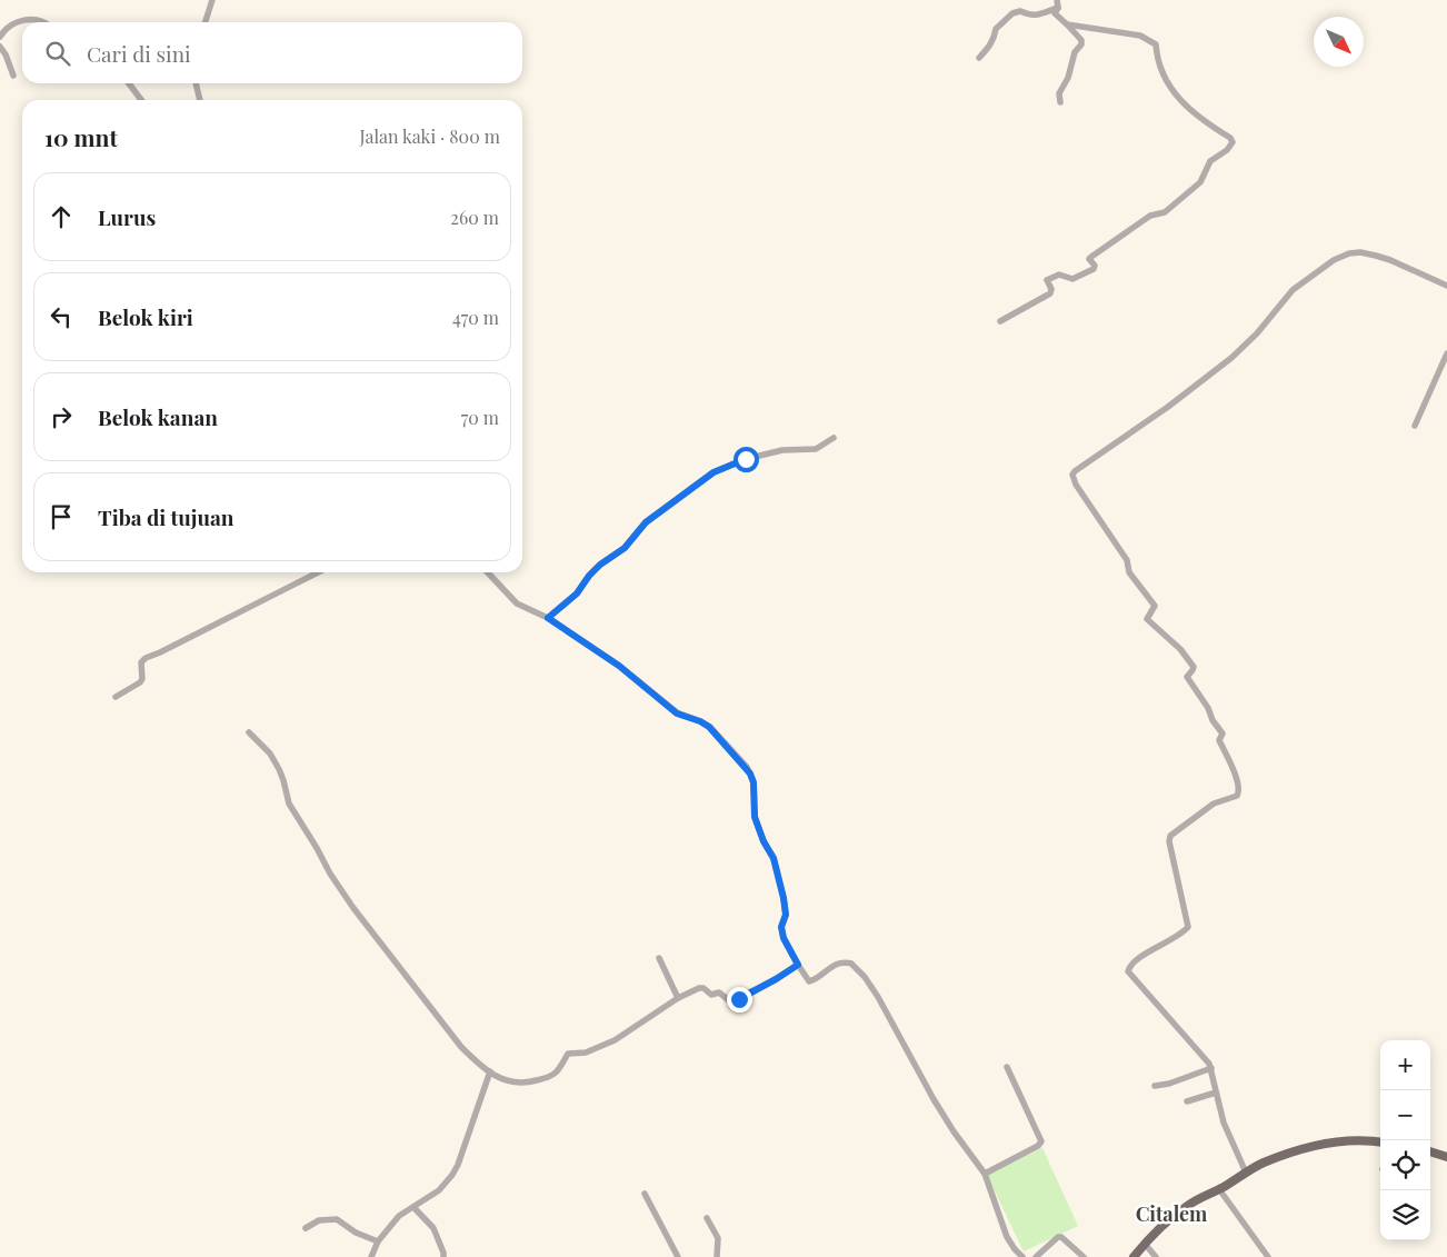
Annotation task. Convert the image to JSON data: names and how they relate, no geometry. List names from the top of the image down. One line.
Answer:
{"districts":["Citalem"],"north":"bottom right","page":{"search":"Cari di sini","heading":["10 mnt","Jalan kaki · 800 m"],"list":[["Lurus","260 m"],["Belok kiri","470 m"],["Belok kanan","70 m"],"Tiba di tujuan"],"map_buttons":["+","−"]}}
